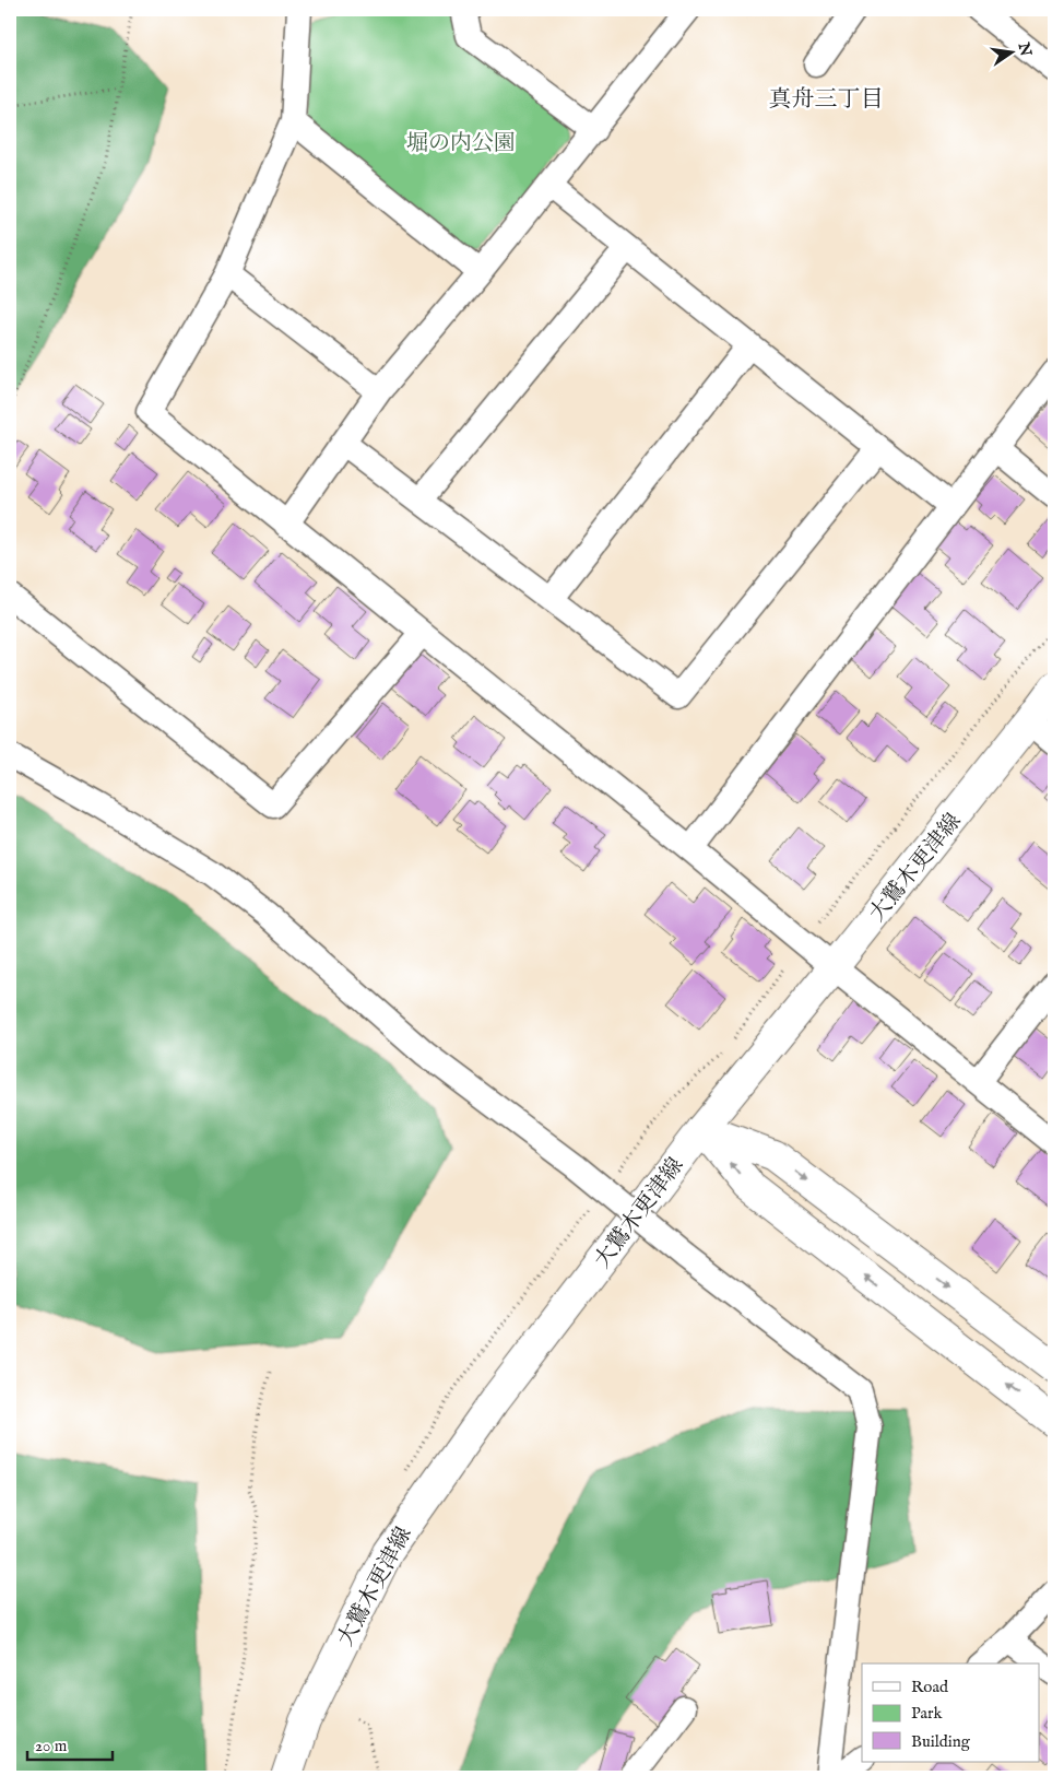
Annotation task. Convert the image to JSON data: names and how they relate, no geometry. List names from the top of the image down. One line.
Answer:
{"streets":{"main road":["大鷲木更津線"]},"districts":["真舟三丁目"],"parks":["堀の内公園"],"legend":["Road","Park","Building"],"scale_bar":"20 m","north":"right"}
